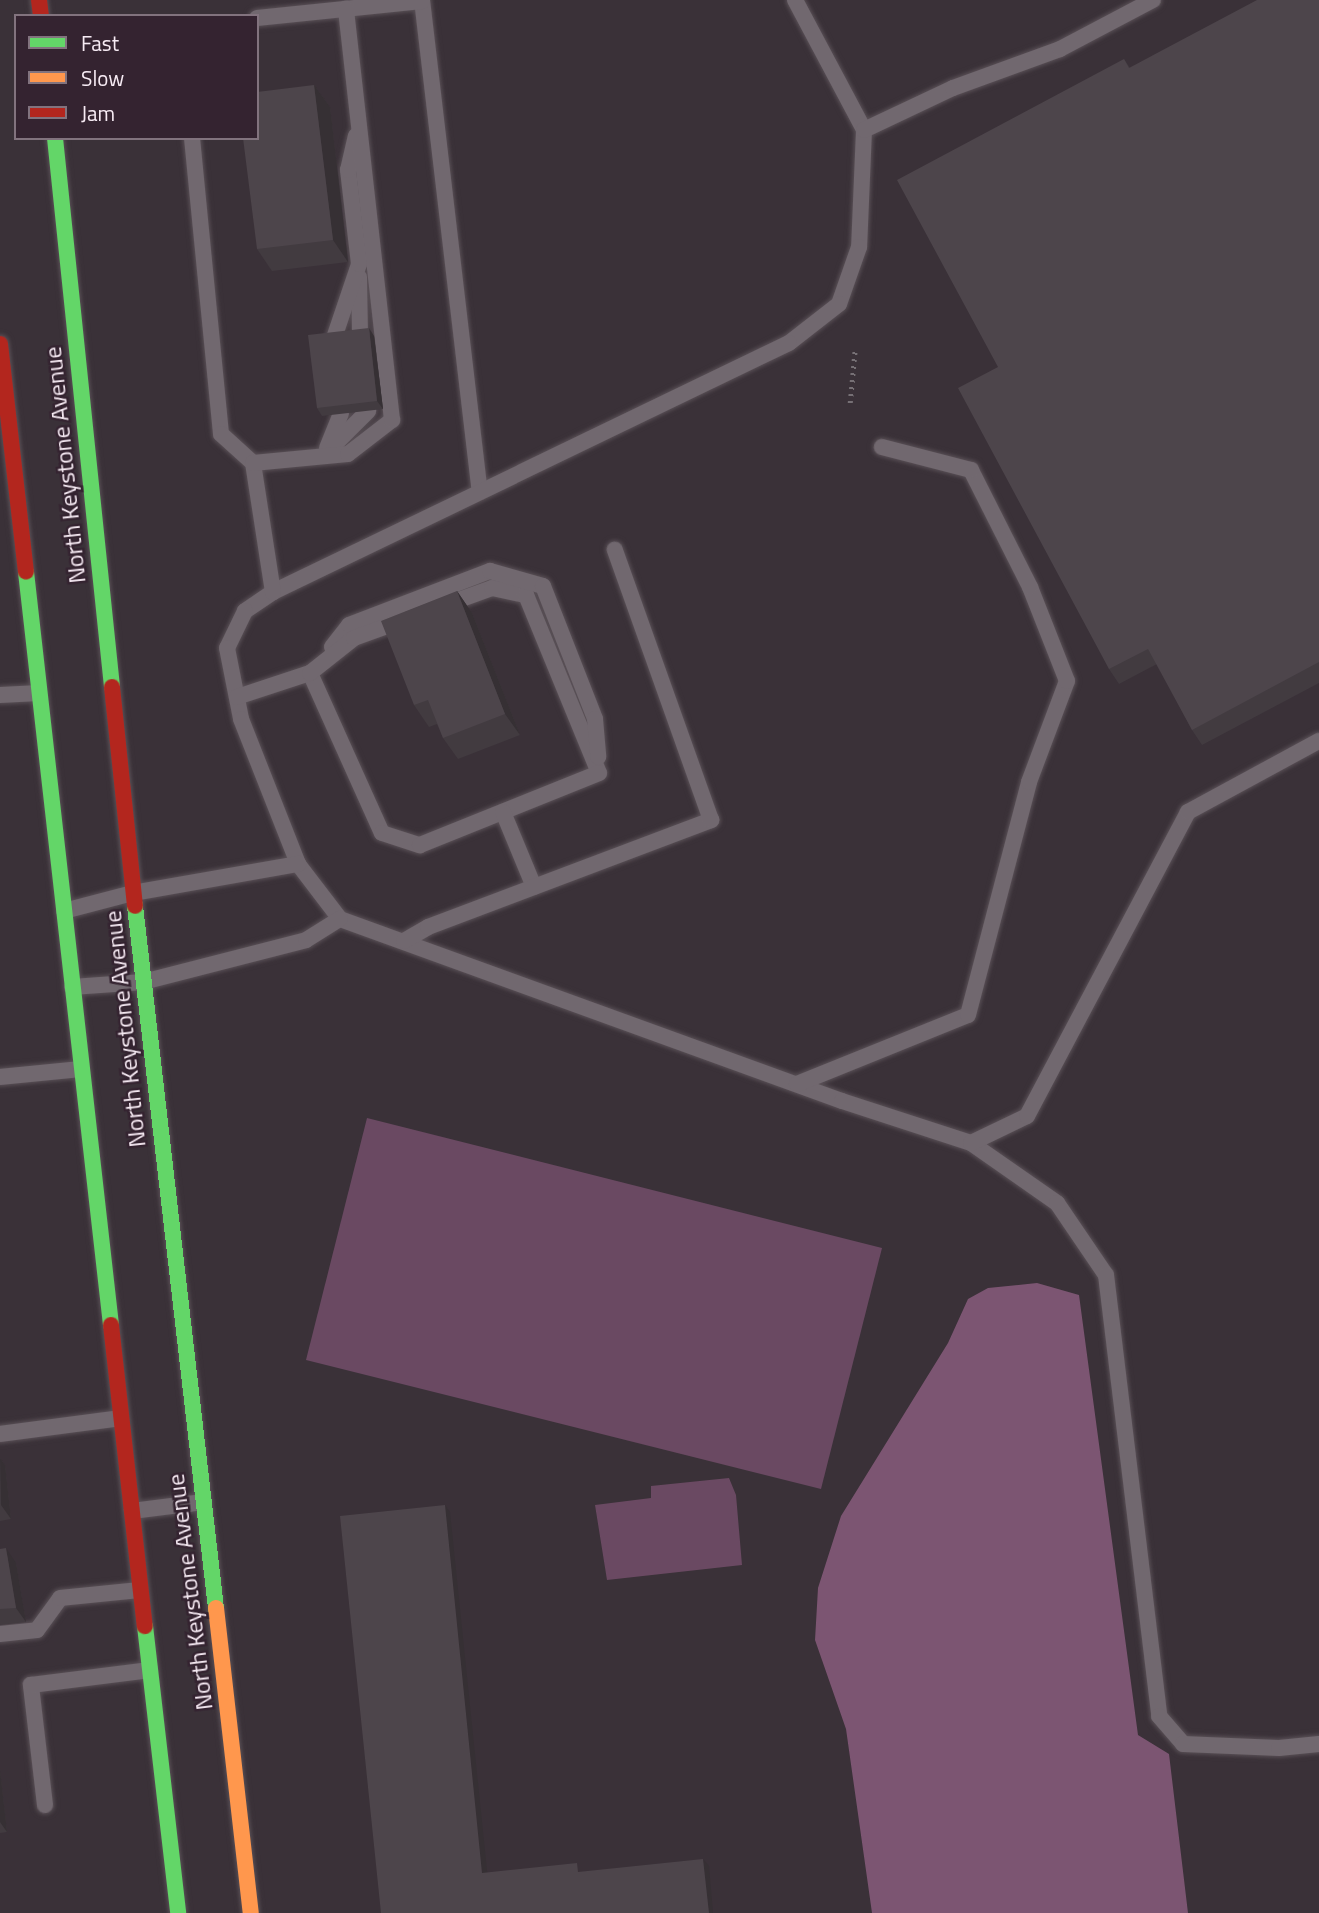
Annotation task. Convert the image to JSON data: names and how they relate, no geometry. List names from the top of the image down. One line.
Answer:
{"streets":{"main road":["North Keystone Avenue"]},"legend":["Fast","Slow","Jam"]}
